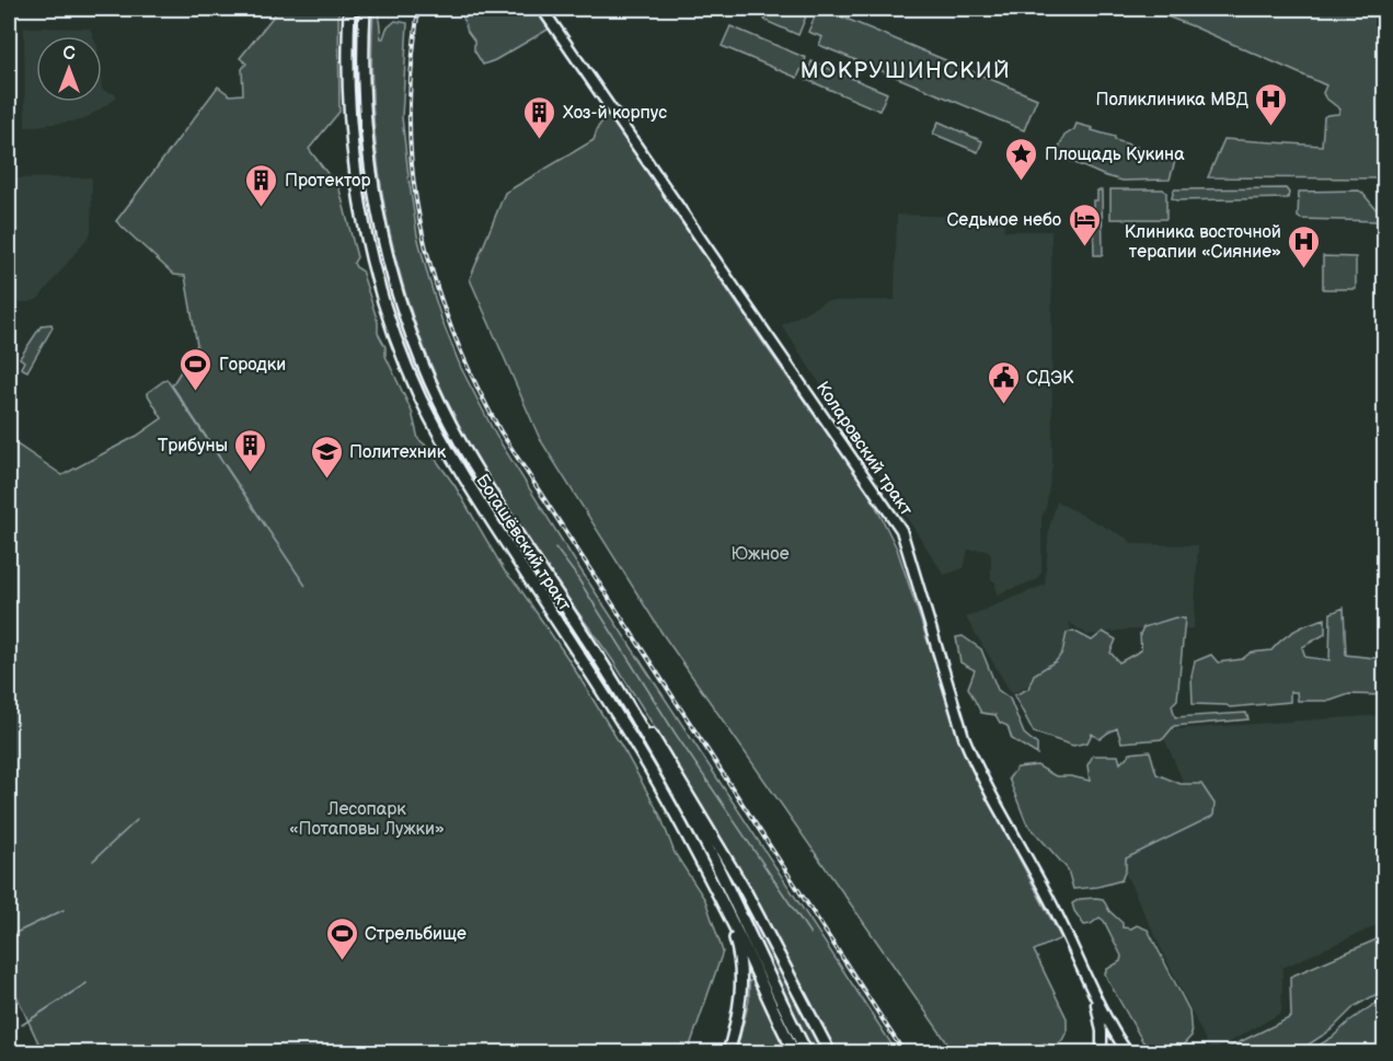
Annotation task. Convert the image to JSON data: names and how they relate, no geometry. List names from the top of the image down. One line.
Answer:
{"streets":{"main road":["Коларовский тракт","Богашёвский тракт"]},"districts":["МОКРУШИНСКИЙ"],"parks":["Южное","Лесопарк «Потаповы Лужки»"],"places":{"hospital":["Поликлиника МВД","Клиника восточной терапии «Сияние»"],"building":["Хоз-й корпус","Протектор","Трибуны"],"place":["Площадь Кукина"],"hotel":["Седьмое небо"],"sports":["Городки","Стрельбище"],"public building":["СДЭК"],"school or university":["Политехник"]},"north":"top"}
